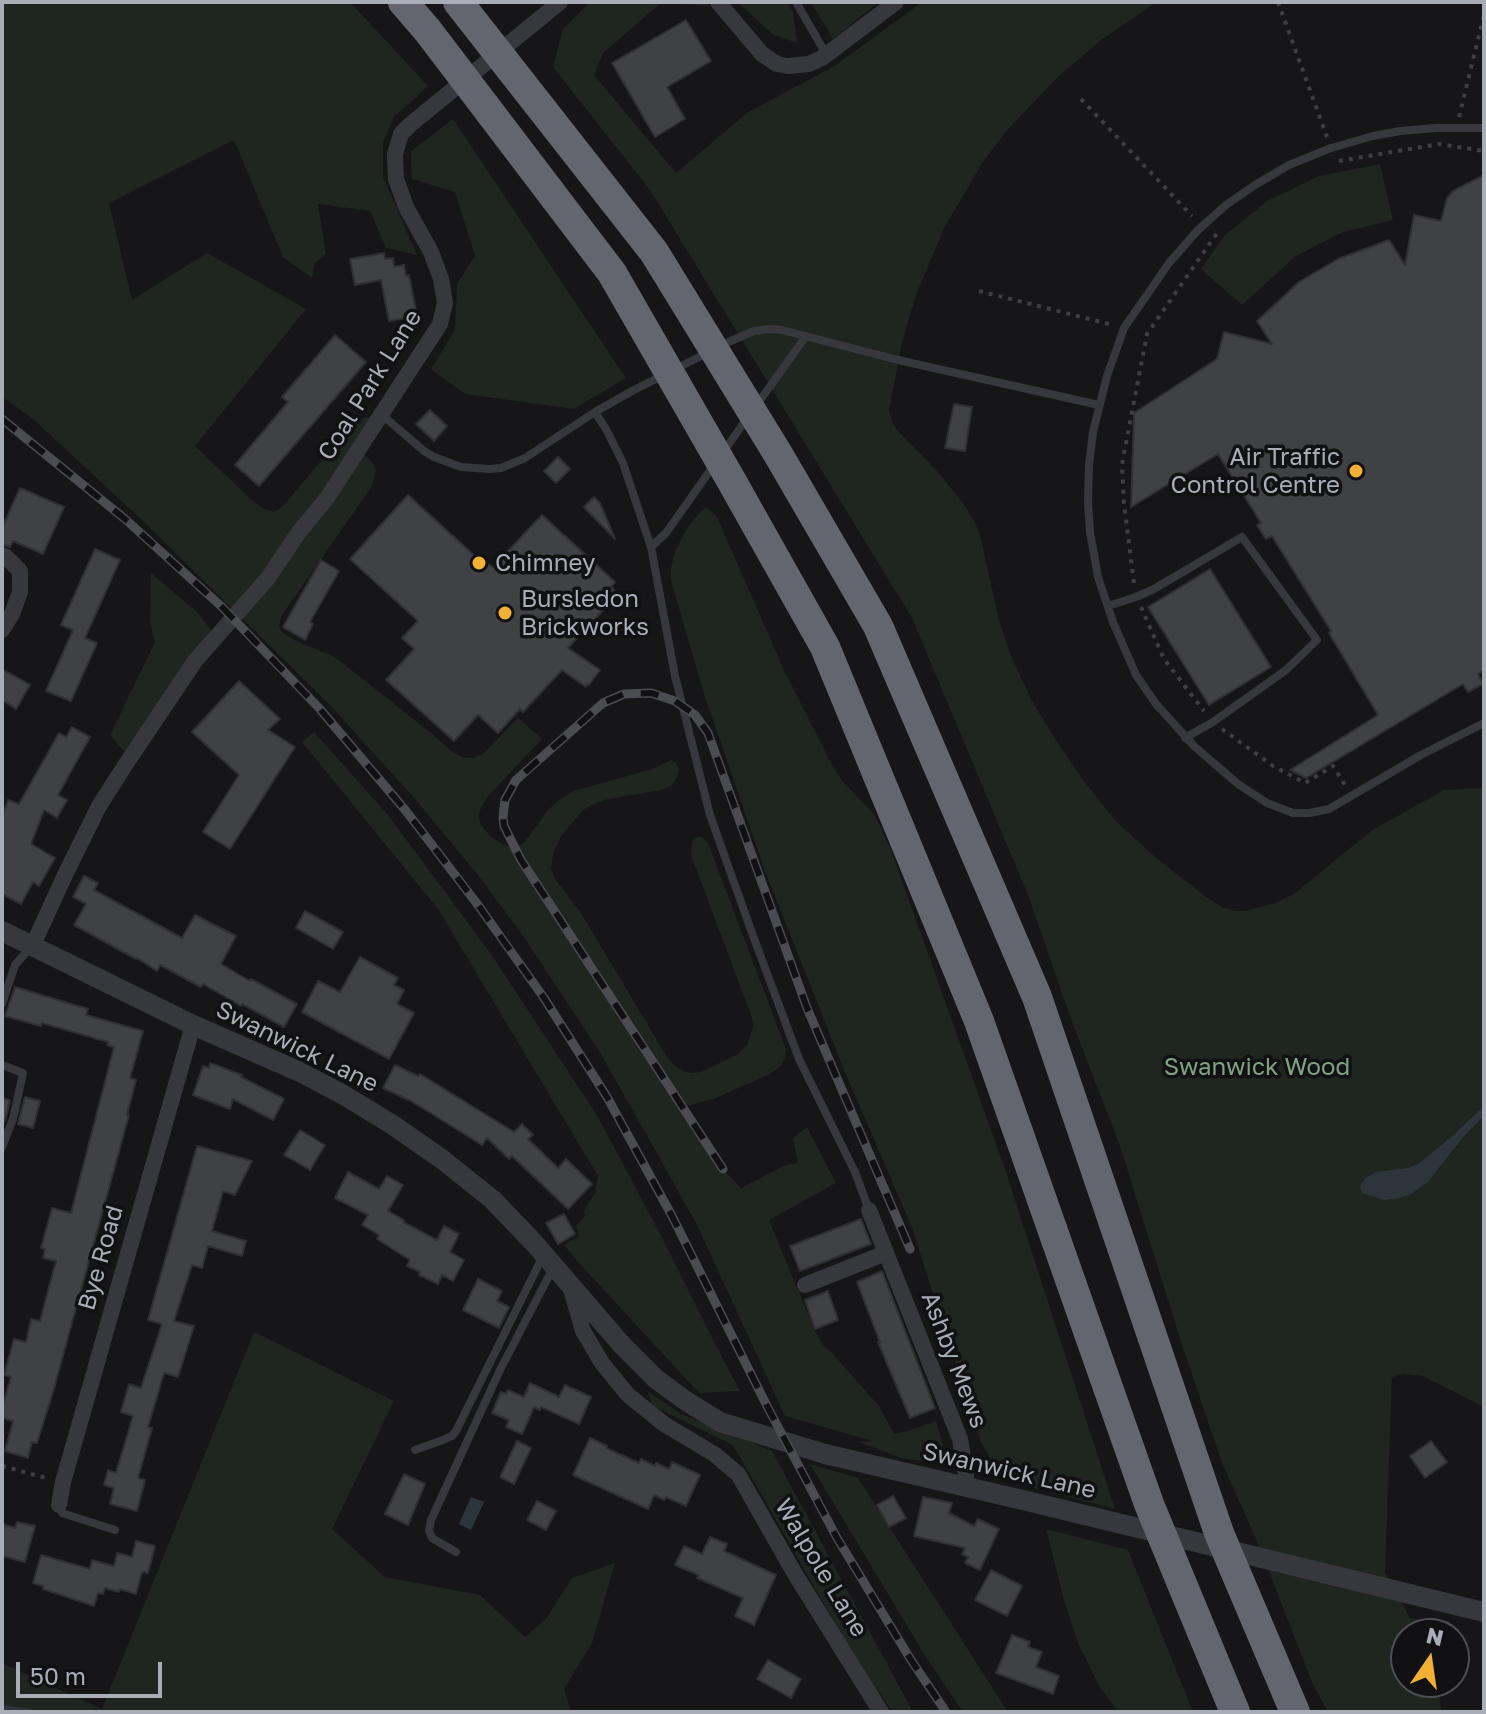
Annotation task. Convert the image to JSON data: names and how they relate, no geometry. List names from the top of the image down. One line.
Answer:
{"streets":{"street":["Coal Park Lane","Swanwick Lane","Bye Road","Ashby Mews","Walpole Lane"]},"crossings":[["Coal Park Lane","Swanwick Lane"],["Swanwick Lane","Bye Road"],["Swanwick Lane","Ashby Mews"],["Swanwick Lane","Walpole Lane"]],"parks":["Swanwick Wood"],"places":["Air Traffic Control Centre","Chimney","Bursledon Brickworks"],"scale_bar":"50 m","north":"top"}
